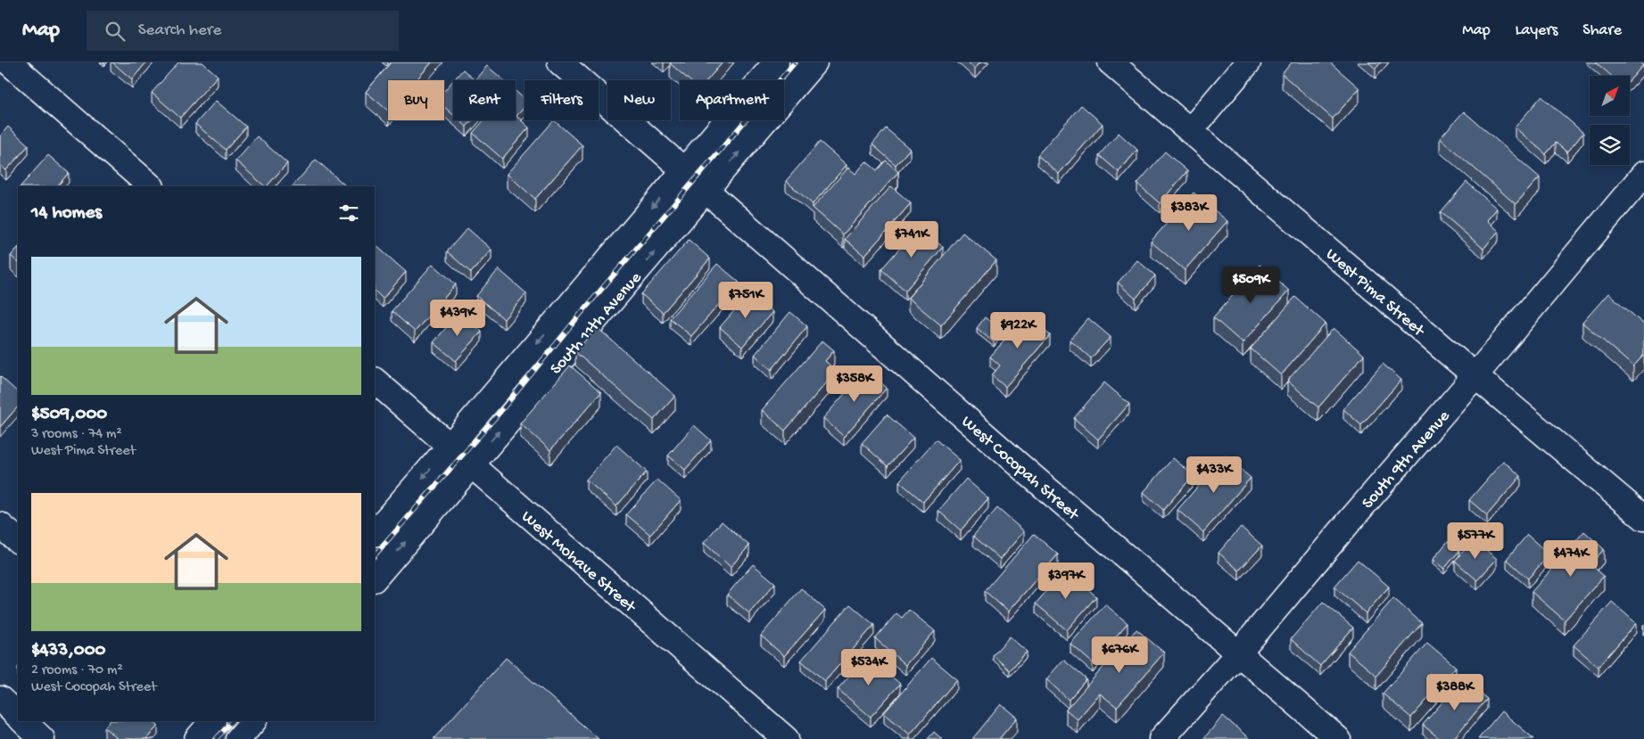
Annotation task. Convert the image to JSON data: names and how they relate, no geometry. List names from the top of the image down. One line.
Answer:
{"streets":{"street":["West Pima Street","South 11th Avenue","South 9th Avenue","West Cocopah Street","West Mohave Street"]},"crossings":[["West Pima Street","South 9th Avenue"],["South 11th Avenue","West Cocopah Street"],["South 11th Avenue","West Mohave Street"],["South 9th Avenue","West Cocopah Street"]],"north":"top right","page":{"header":"Map","search":"Search here","nav":["Map","Layers","Share"],"chip":["Buy","Rent","Filters","New","Apartment"],"heading":"14 homes","price":["$383K","$741K","$509K","$751K","$439K","$922K","$358K","$433K","$577K","$474K","$397K","$676K","$534K","$388K"],"list":[{"name":"$509,000","note":"3 rooms · 74 m² · West Pima Street"},{"name":"$433,000","note":"2 rooms · 70 m² · West Cocopah Street"}]}}
